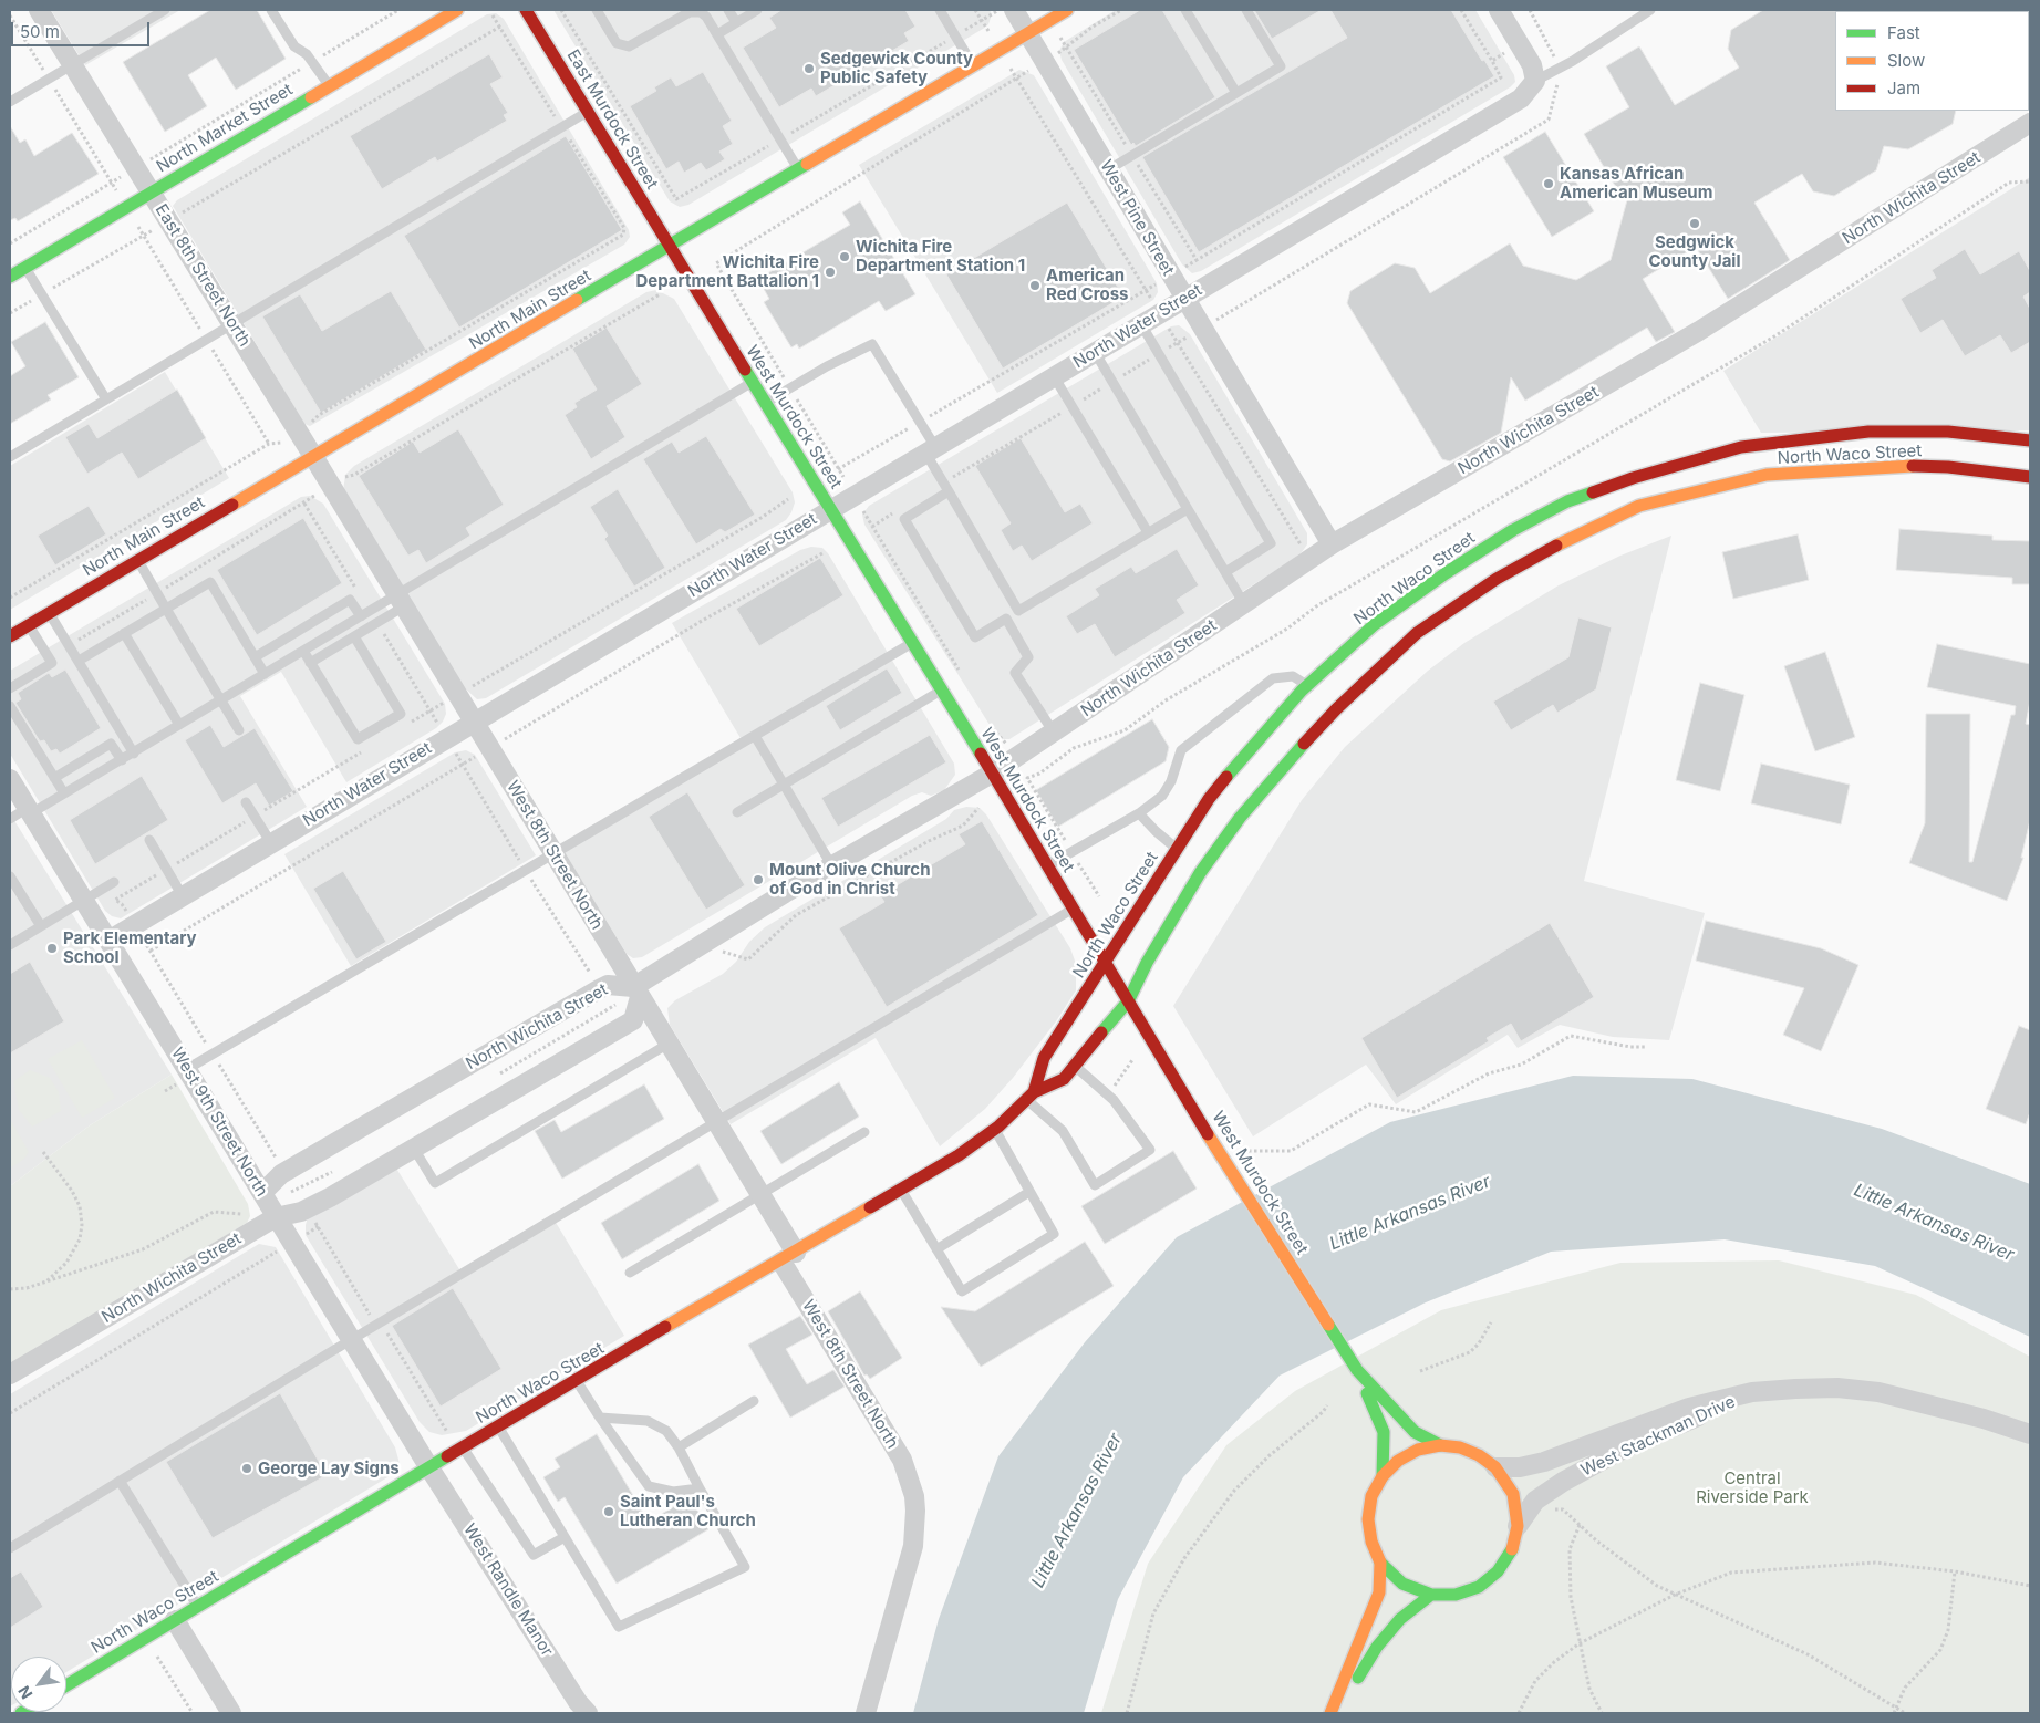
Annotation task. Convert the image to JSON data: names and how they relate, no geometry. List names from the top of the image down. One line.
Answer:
{"streets":{"street":["East Murdock Street","North Market Street","North Wichita Street","West Pine Street","East 8th Street North","North Main Street","North Water Street","West Murdock Street","North Waco Street","West 8th Street North","West 9th Street North","West Stackman Drive","West Randle Manor"]},"crossings":[["East Murdock Street","North Main Street"],["East Murdock Street","West Murdock Street"],["North Market Street","East 8th Street North"],["North Wichita Street","West Pine Street"],["North Wichita Street","West Murdock Street"],["North Wichita Street","West 8th Street North"],["North Wichita Street","West 9th Street North"],["West Pine Street","North Main Street"],["West Pine Street","North Water Street"],["East 8th Street North","North Main Street"],["East 8th Street North","West 8th Street North"],["North Main Street","West Murdock Street"],["North Main Street","West 8th Street North"],["North Water Street","West Murdock Street"],["North Water Street","West 8th Street North"],["North Water Street","West 9th Street North"],["West Murdock Street","North Waco Street"],["West Murdock Street","West Stackman Drive"],["North Waco Street","West 8th Street North"],["North Waco Street","West 9th Street North"],["North Waco Street","West Randle Manor"],["West 9th Street North","West Randle Manor"]],"water":["Little Arkansas River"],"parks":["Central Riverside Park"],"places":["Sedgewick County Public Safety","Kansas African American Museum","Sedgwick County Jail","Wichita Fire Department Station 1","Wichita Fire Department Battalion 1","American Red Cross","Mount Olive Church of God in Christ","Park Elementary School","George Lay Signs","Saint Paul's Lutheran Church"],"legend":["Fast","Slow","Jam"],"scale_bar":"50 m","north":"bottom left"}
